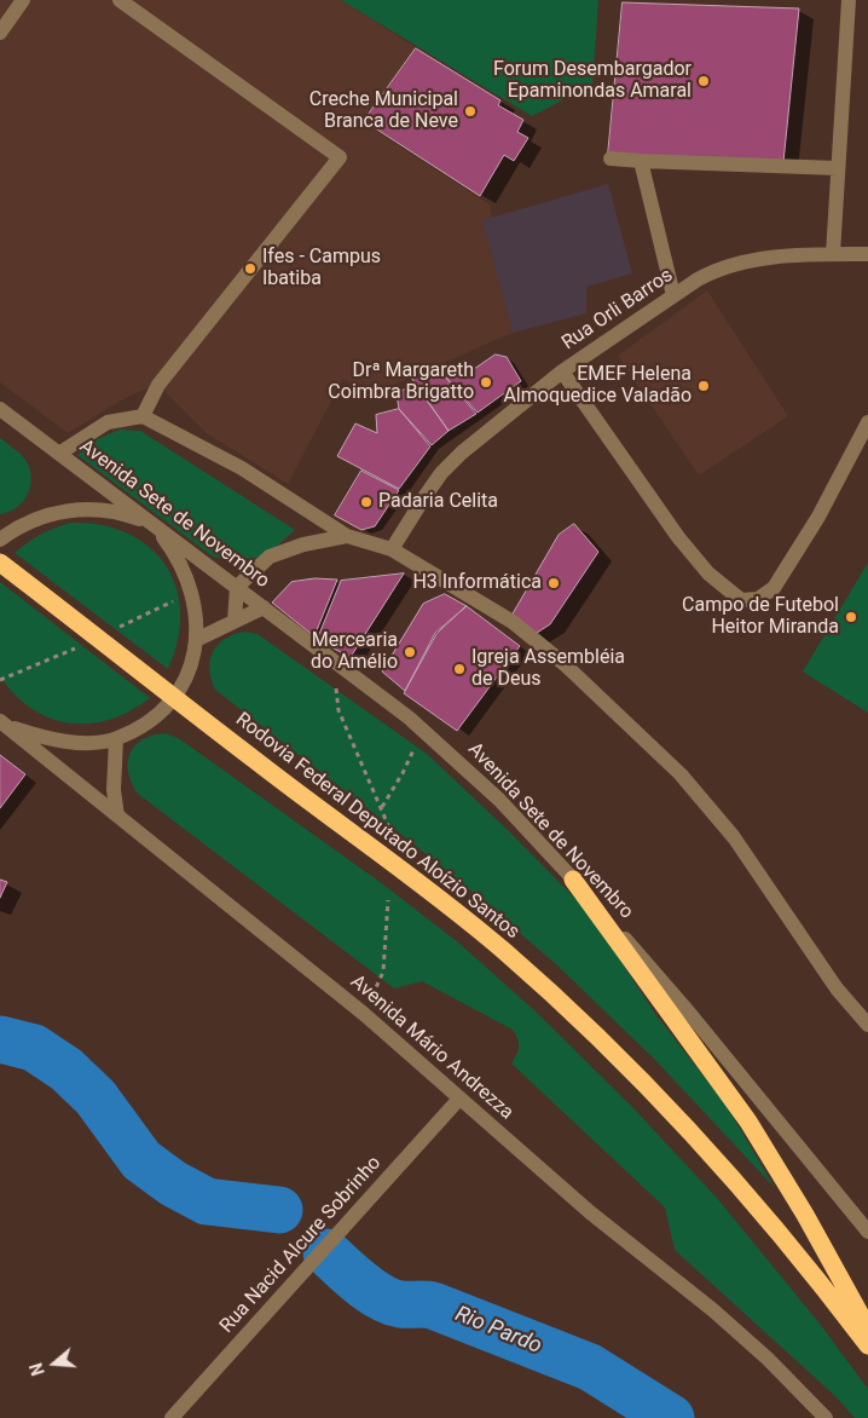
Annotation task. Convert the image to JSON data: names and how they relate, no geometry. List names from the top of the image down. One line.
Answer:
{"streets":{"highway":["Rodovia Federal Deputado Aloízio Santos"],"street":["Rua Orli Barros","Avenida Sete de Novembro","Avenida Mário Andrezza","Rua Nacid Alcure Sobrinho"]},"crossings":[["Avenida Mário Andrezza","Rua Nacid Alcure Sobrinho"]],"water":["Rio Pardo"],"places":["Forum Desembargador Epaminondas Amaral","Creche Municipal Branca de Neve","Ifes - Campus Ibatiba","Drª Margareth Coimbra Brigatto","EMEF Helena Almoquedice Valadão","Padaria Celita","H3 Informática","Campo de Futebol Heitor Miranda","Mercearia do Amélio","Igreja Assembléia de Deus"],"north":"left"}
